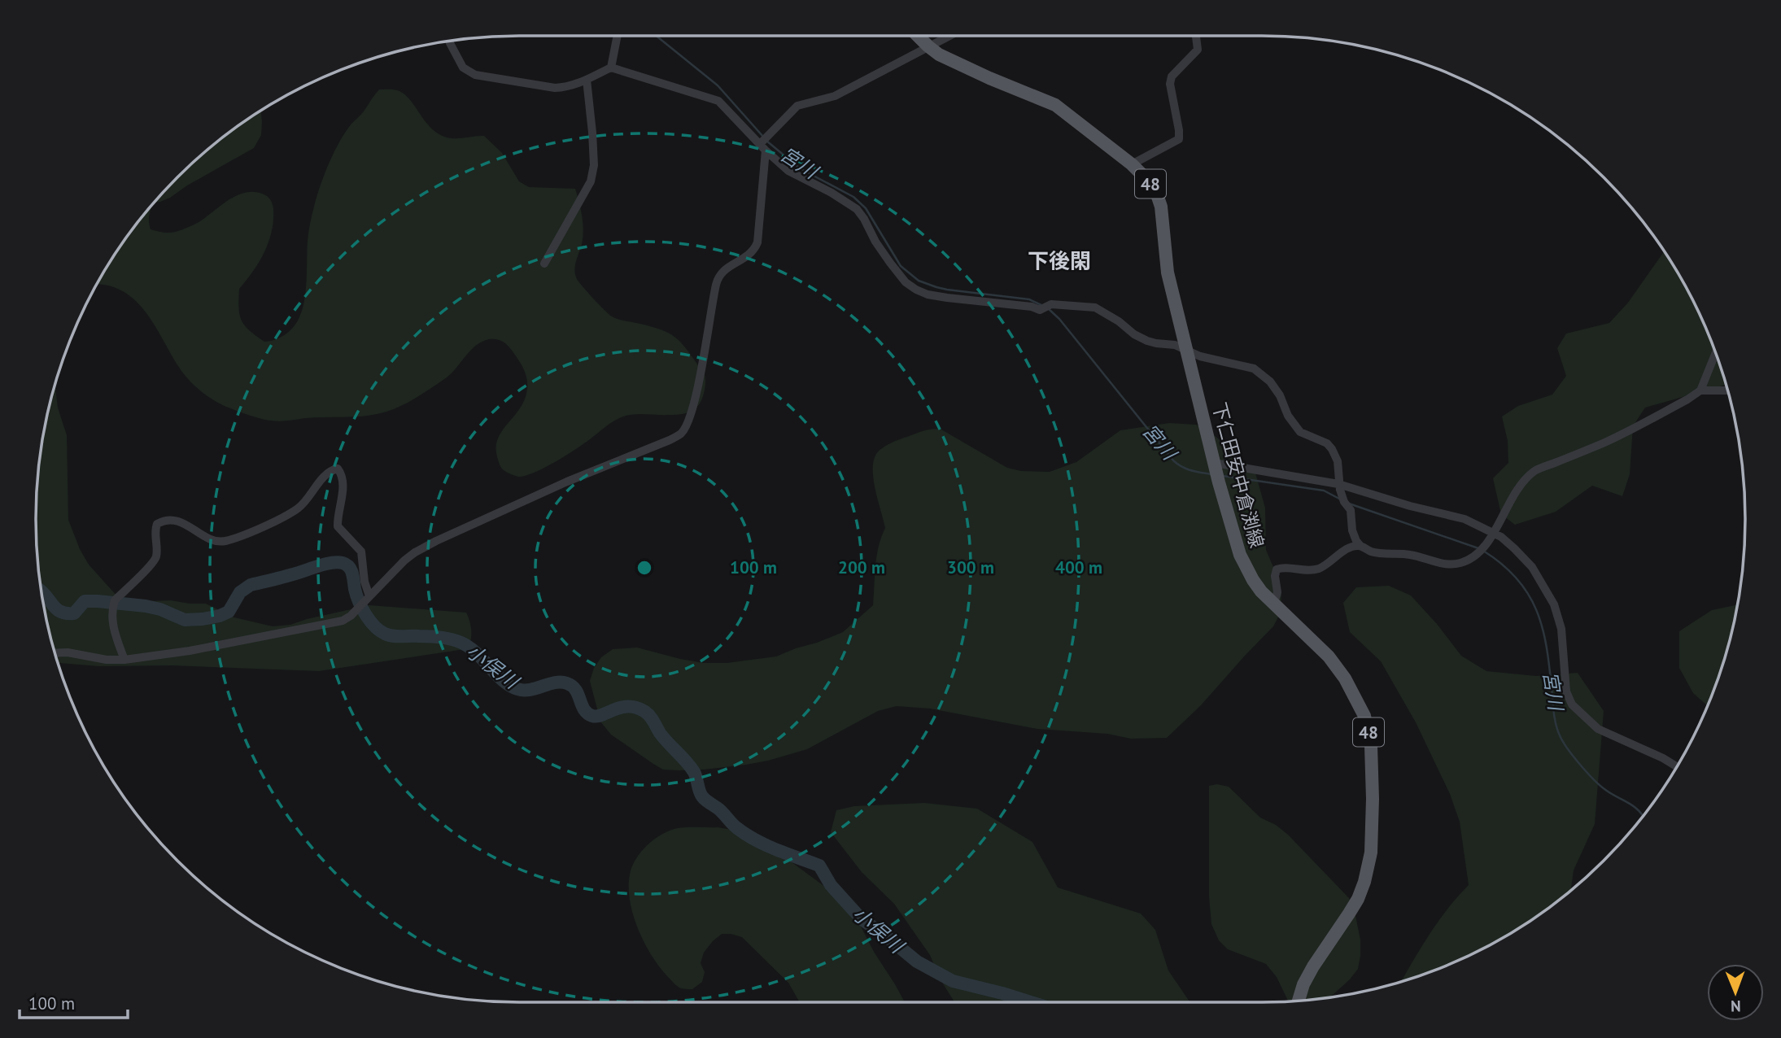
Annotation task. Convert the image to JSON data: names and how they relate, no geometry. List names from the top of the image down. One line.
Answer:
{"streets":{"main road":["48","下仁田安中倉渕線"]},"districts":["下後閑"],"water":["宮川","小俣川"],"scale_bar":"100 m","north":"bottom","rings":["100 m","200 m","300 m","400 m"]}
